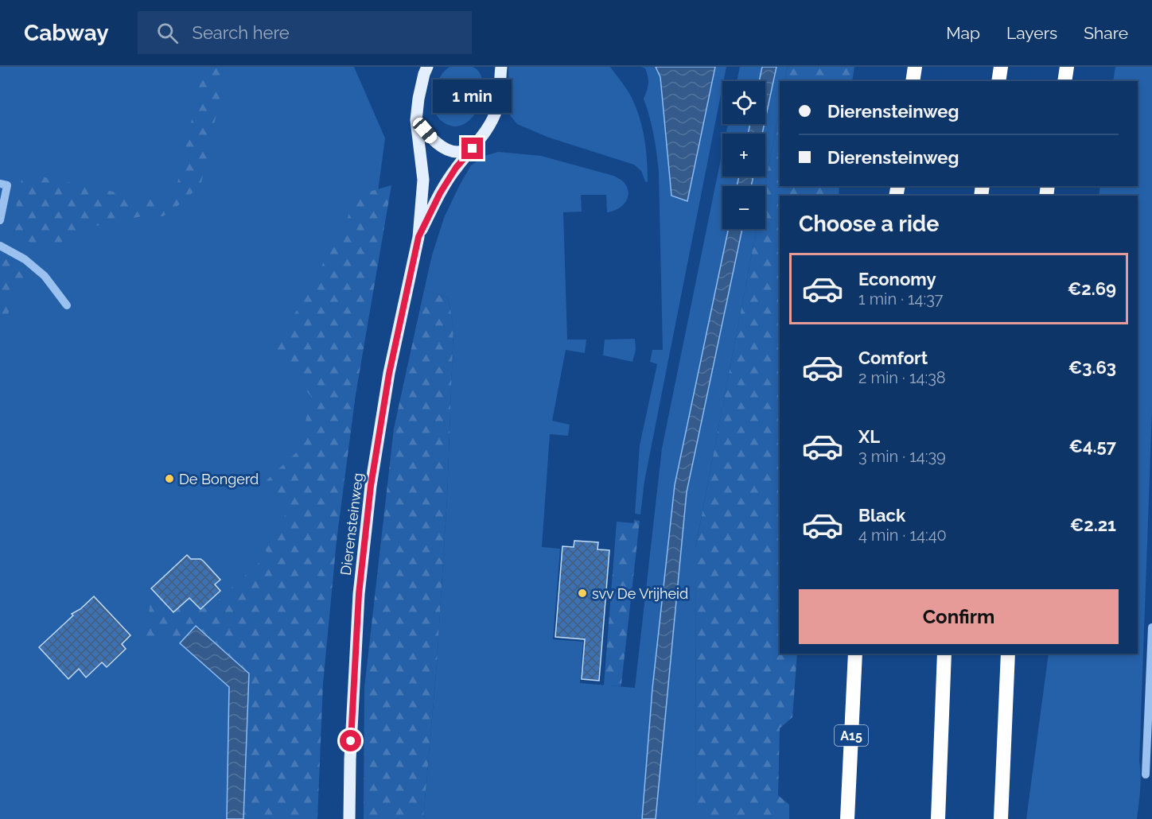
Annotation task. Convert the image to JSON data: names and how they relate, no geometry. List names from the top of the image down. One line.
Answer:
{"streets":{"highway":["A15"],"main road":["Dierensteinweg"]},"places":["De Bongerd","svv De Vrijheid"],"page":{"header":"Cabway","search":"Search here","nav":["Map","Layers","Share"],"bubble":"1 min","map_buttons":["+","−"],"banner":["Dierensteinweg","Dierensteinweg"],"heading":"Choose a ride","list":[{"name":"Economy","note":"1 min · 14:37","value":"€2.69"},{"name":"Comfort","note":"2 min · 14:38","value":"€3.63"},{"name":"XL","note":"3 min · 14:39","value":"€4.57"},{"name":"Black","note":"4 min · 14:40","value":"€2.21"}],"buttons":"Confirm"}}
